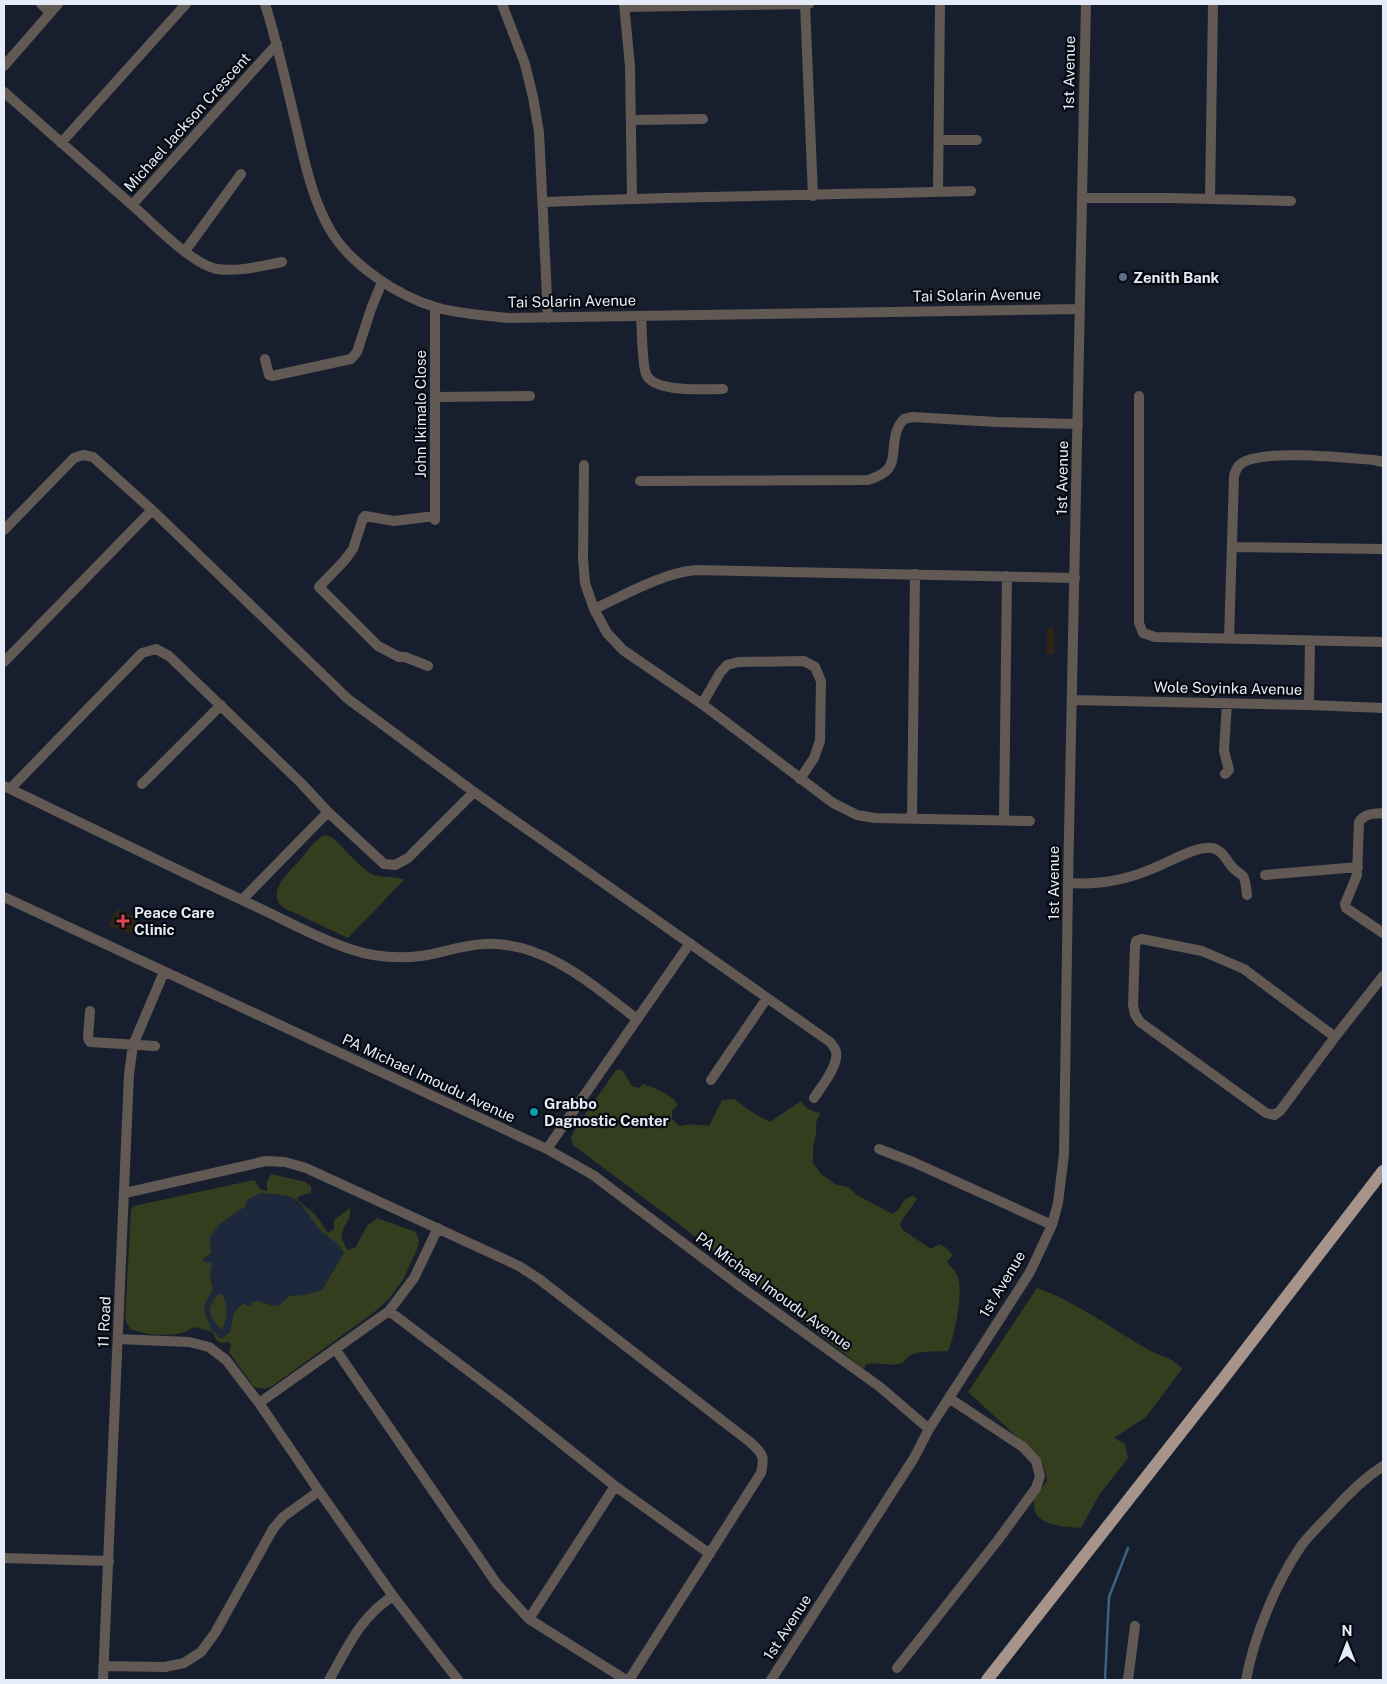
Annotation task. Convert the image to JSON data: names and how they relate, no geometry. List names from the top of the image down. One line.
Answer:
{"streets":{"street":["1st Avenue","Michael Jackson Crescent","Tai Solarin Avenue","John Ikimalo Close","Wole Soyinka Avenue","PA Michael Imoudu Avenue","11 Road"]},"crossings":[["1st Avenue","Tai Solarin Avenue"],["1st Avenue","Wole Soyinka Avenue"],["1st Avenue","PA Michael Imoudu Avenue"],["Michael Jackson Crescent","Tai Solarin Avenue"],["Tai Solarin Avenue","John Ikimalo Close"],["PA Michael Imoudu Avenue","11 Road"]],"places":{"other":["Zenith Bank","Grabbo Dagnostic Center"],"health":["Peace Care Clinic"]},"north":"top"}
